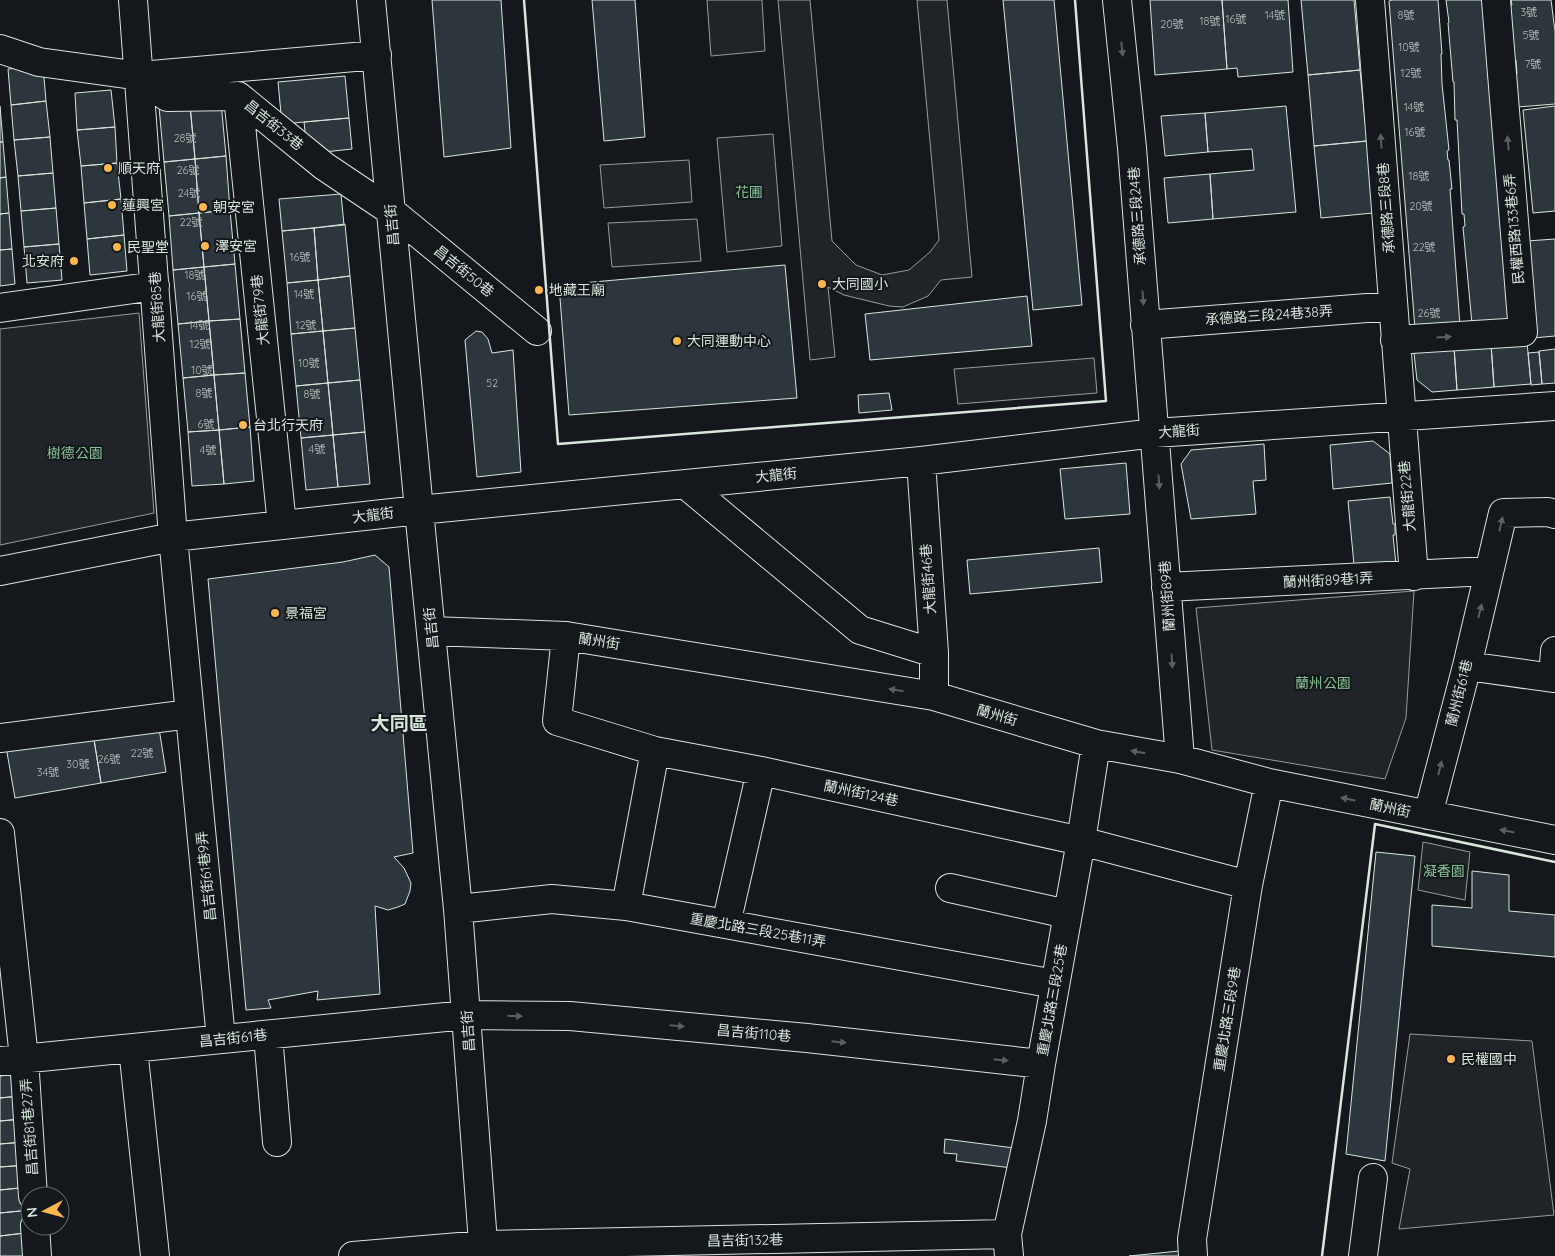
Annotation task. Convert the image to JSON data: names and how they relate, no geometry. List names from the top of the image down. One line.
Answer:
{"streets":{"street":["昌吉街33巷","承德路三段8巷","承德路三段24巷","昌吉街","民權西路133巷6弄","昌吉街50巷","大龍街85巷","大龍街79巷","承德路三段24巷38弄","大龍街","大龍街22巷","大龍街46巷","蘭州街89巷1弄","蘭州街89巷","蘭州街","蘭州街61巷","蘭州街124巷","昌吉街61巷9弄","重慶北路三段25巷11弄","重慶北路三段25巷","重慶北路三段9巷","昌吉街110巷","昌吉街61巷","昌吉街81巷27弄","昌吉街132巷"]},"crossings":[["昌吉街33巷","昌吉街"],["昌吉街33巷","昌吉街50巷"],["昌吉街33巷","大龍街85巷"],["昌吉街33巷","大龍街79巷"],["承德路三段8巷","民權西路133巷6弄"],["承德路三段8巷","承德路三段24巷38弄"],["承德路三段8巷","大龍街"],["承德路三段8巷","大龍街22巷"],["承德路三段24巷","承德路三段24巷38弄"],["承德路三段24巷","大龍街"],["承德路三段24巷","蘭州街89巷"],["昌吉街","昌吉街50巷"],["昌吉街","大龍街"],["昌吉街","蘭州街"],["昌吉街","重慶北路三段25巷11弄"],["昌吉街","昌吉街110巷"],["昌吉街","昌吉街61巷"],["昌吉街","昌吉街132巷"],["大龍街85巷","大龍街"],["大龍街85巷","昌吉街61巷9弄"],["大龍街79巷","大龍街"],["大龍街","大龍街22巷"],["大龍街","大龍街46巷"],["大龍街","蘭州街89巷"],["大龍街","昌吉街61巷9弄"],["大龍街22巷","蘭州街89巷1弄"],["大龍街46巷","蘭州街"],["蘭州街89巷1弄","蘭州街89巷"],["蘭州街89巷1弄","蘭州街61巷"],["蘭州街89巷","蘭州街"],["蘭州街","蘭州街61巷"],["蘭州街","蘭州街124巷"],["蘭州街","重慶北路三段25巷"],["蘭州街","重慶北路三段9巷"],["蘭州街124巷","重慶北路三段25巷"],["蘭州街124巷","重慶北路三段9巷"],["昌吉街61巷9弄","昌吉街61巷"],["重慶北路三段25巷11弄","重慶北路三段25巷"],["重慶北路三段25巷","昌吉街110巷"],["重慶北路三段25巷","昌吉街132巷"],["昌吉街110巷","昌吉街61巷"],["昌吉街61巷","昌吉街81巷27弄"]],"one_way":["承德路三段8巷","承德路三段24巷","蘭州街89巷","蘭州街61巷","昌吉街110巷"],"districts":["大同區"],"parks":["花圃","樹德公園","蘭州公園","凝香園"],"places":["順天府","蓮興宮","朝安宮","澤安宮","民聖堂","北安府","大同國小","地藏王廟","大同運動中心","台北行天府","景福宮","民權國中"],"house_numbers":["3號","14號","8號","16號","18號","20號","5號","10號","7號","12號","14號","16號","28號","26號","18號","24號","20號","22號","22號","16號","18號","14號","16號","26號","14號","12號","12號","10號","10號","52","8號","8號","6號","4號","4號","22號","26號","30號","34號"],"north":"left"}
